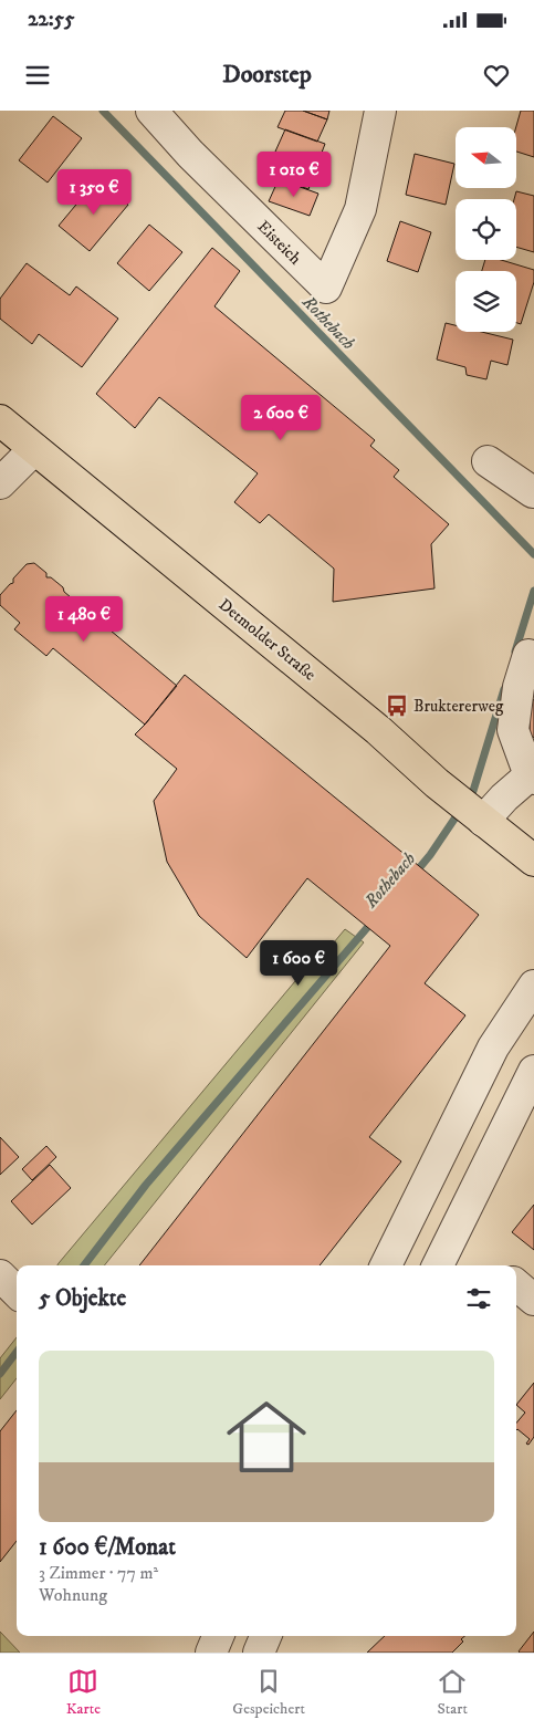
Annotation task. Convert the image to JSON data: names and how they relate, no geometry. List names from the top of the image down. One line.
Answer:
{"streets":{"main road":["Detmolder Straße"],"street":["Eisteich"]},"water":["Rothebach"],"places":{"bus stop":["Bruktererweg"]},"north":"left","page":{"status":"22:55","header":"Doorstep","price":["1 010 €","1 350 €","2 600 €","1 480 €","1 600 €"],"heading":"5 Objekte","list":[{"name":"1 600 €/Monat","note":"3 Zimmer · 77 m² · Wohnung"}],"tabs":["Karte","Gespeichert","Start"]}}
